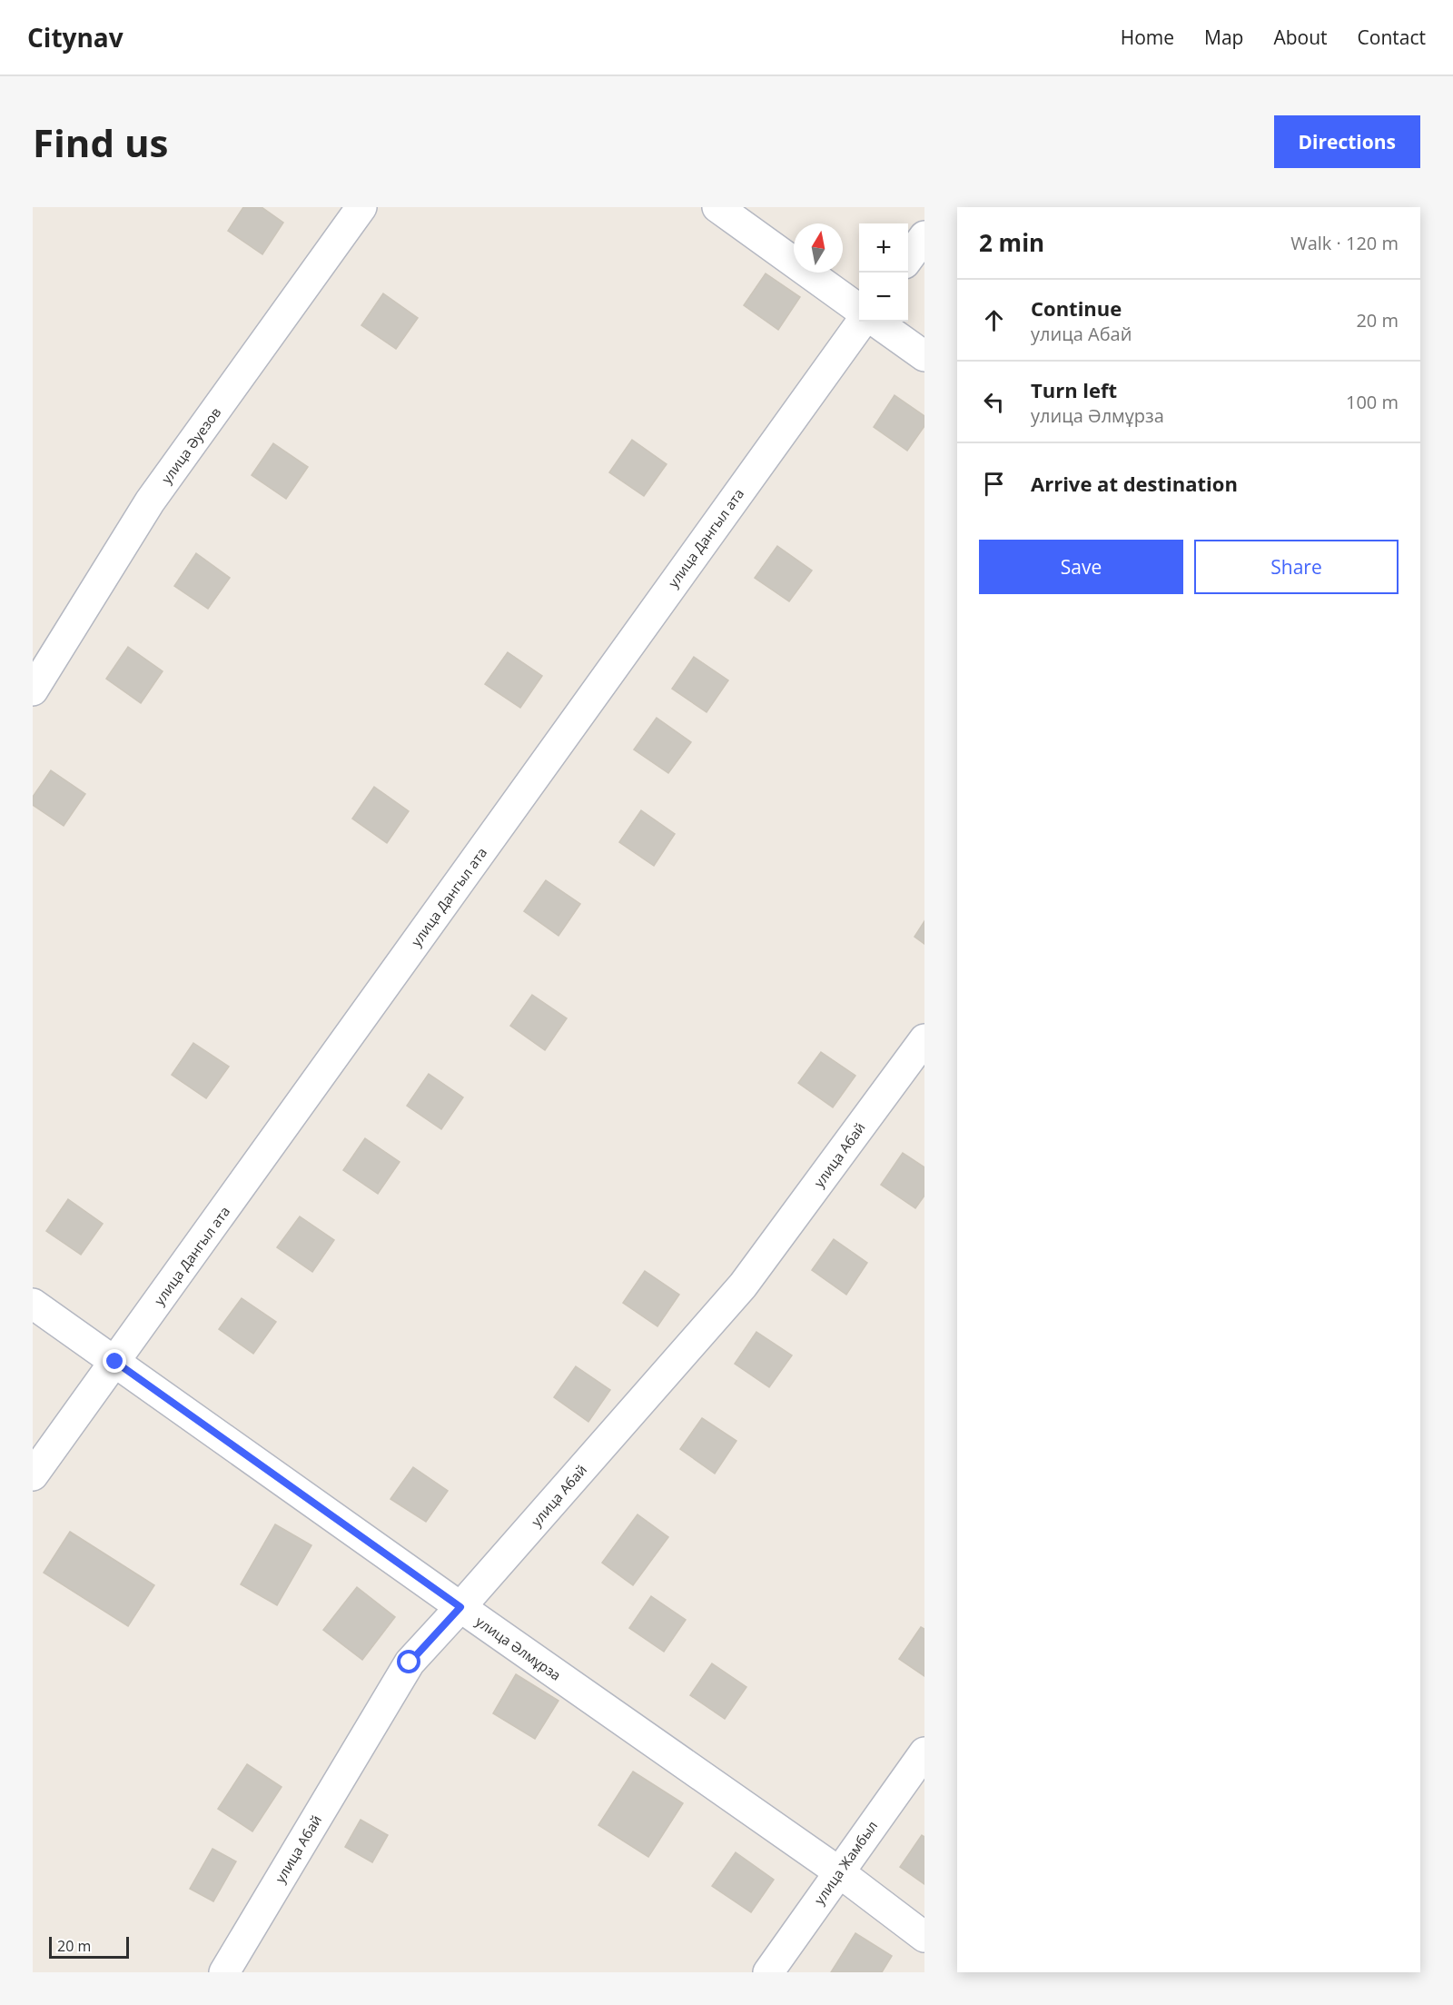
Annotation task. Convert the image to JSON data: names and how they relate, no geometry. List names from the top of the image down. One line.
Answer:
{"streets":{"street":["улица Әуезов","улица Дангыл ата","улица Абай","улица Әлмұрза","улица Жамбыл"]},"crossings":[["улица Дангыл ата","улица Әлмұрза"],["улица Абай","улица Әлмұрза"],["улица Әлмұрза","улица Жамбыл"]],"scale_bar":"20 m","north":"top","page":{"header":"Citynav","nav":["Home","Map","About","Contact"],"buttons":["Directions",["Save","Share"]],"title":"Find us","heading":["2 min","Walk · 120 m"],"map_buttons":["+","−"],"list":[["Continue","улица Абай","20 m"],["Turn left","улица Әлмұрза","100 m"],"Arrive at destination"],"scale":"20 m"}}
